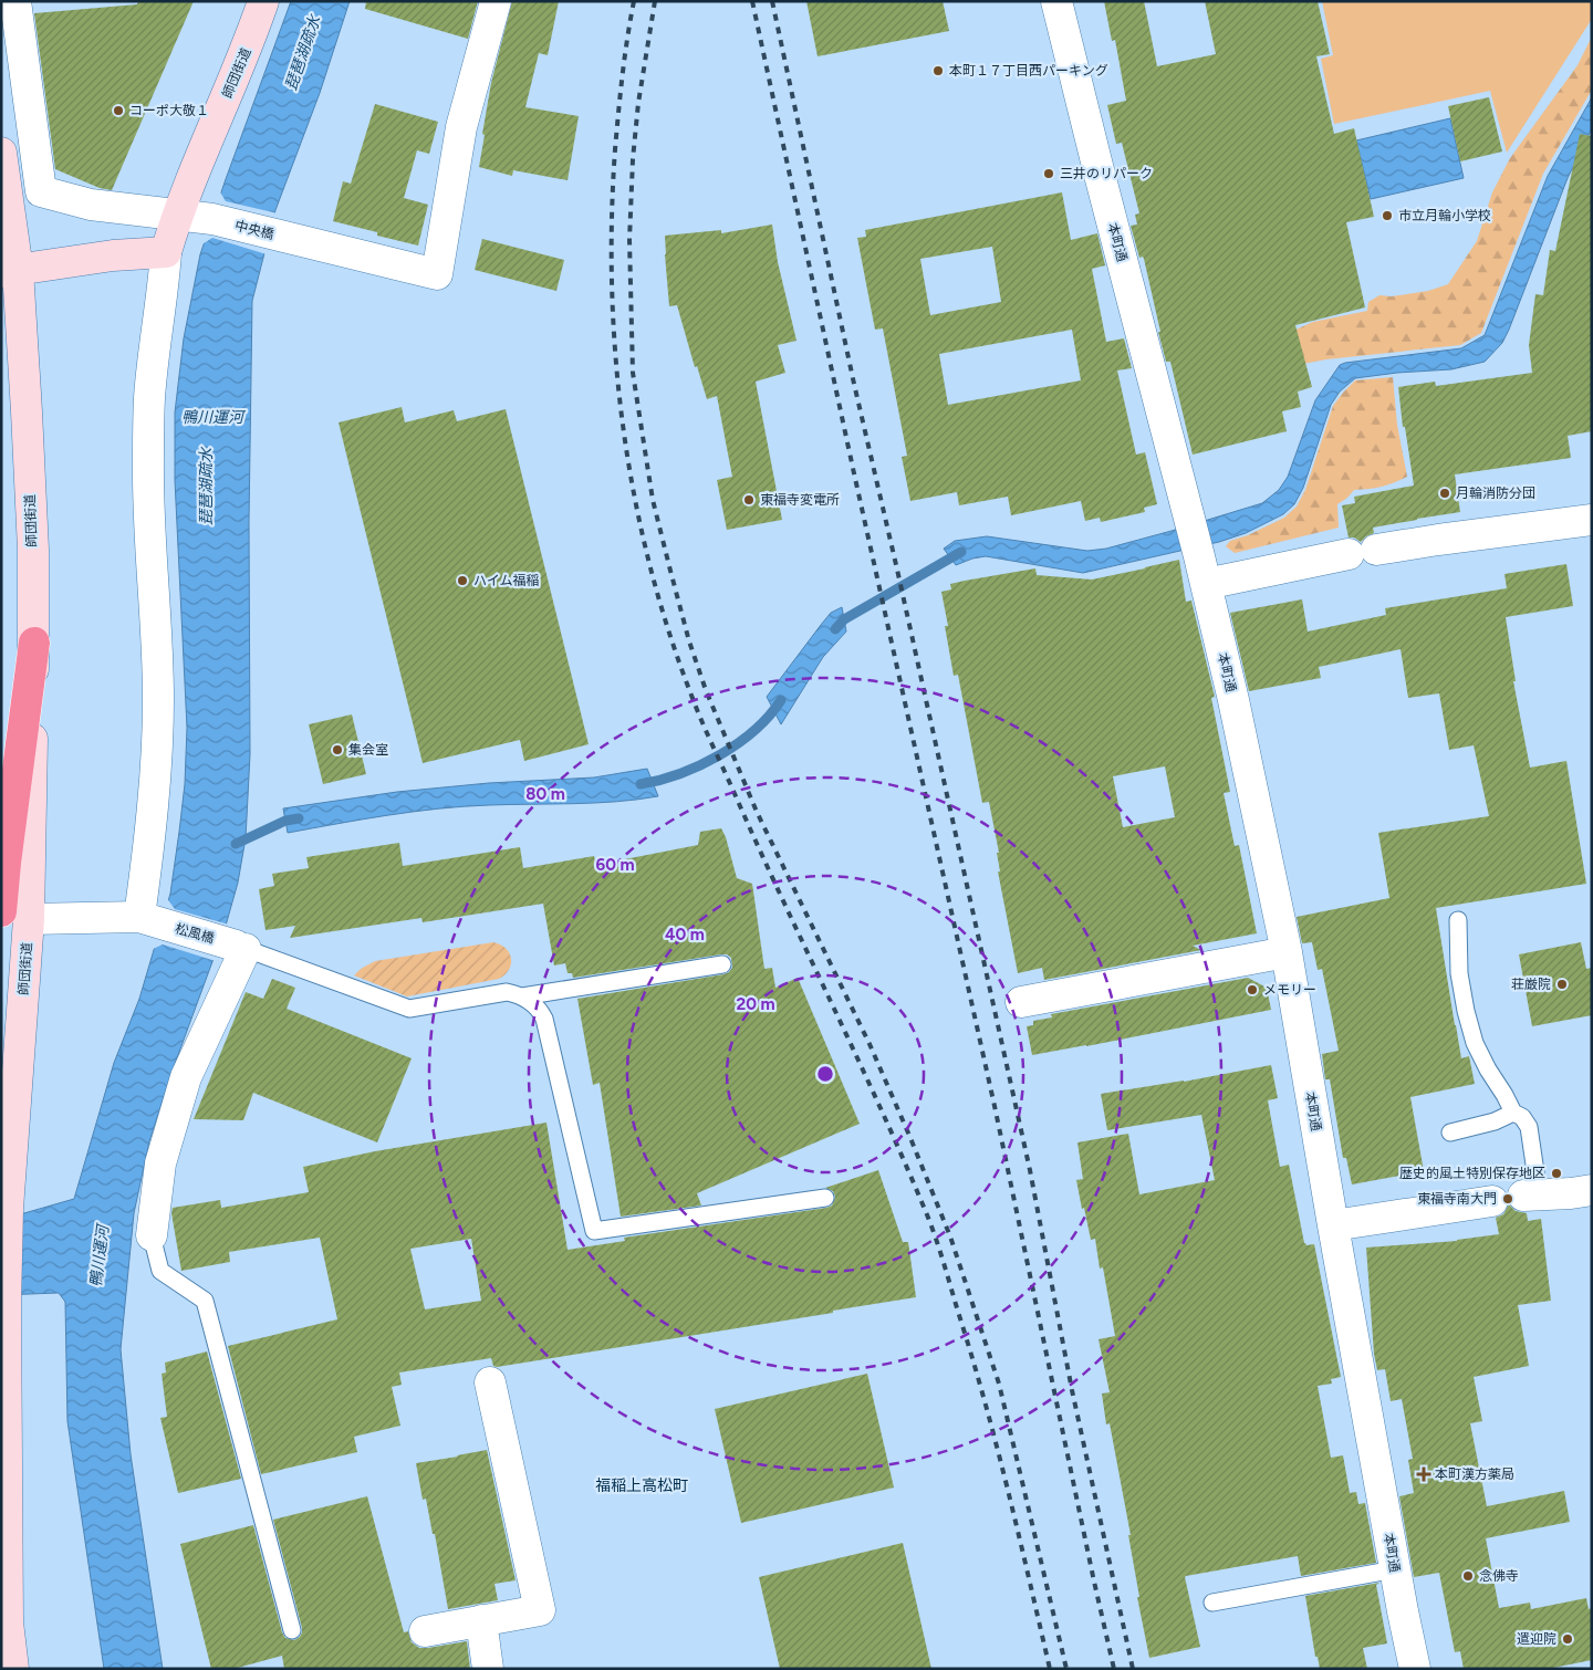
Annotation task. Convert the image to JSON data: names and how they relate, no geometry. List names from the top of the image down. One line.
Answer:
{"streets":{"street":["師団街道","中央橋","本町通","松風橋"]},"crossings":[["師団街道","中央橋"],["師団街道","松風橋"]],"districts":["福稲上高松町"],"water":["琵琶湖疏水","鴨川運河"],"places":{"other":["本町１７丁目西パーキング","コーポ大敬１","三井のリパーク","市立月輪小学校","月輪消防分団","東福寺変電所","ハイム福稲","集会室","荘厳院","メモリー","歴史的風土特別保存地区","東福寺南大門","念佛寺","遣迎院"],"health":["本町漢方薬局"]},"rings":["80 m","60 m","40 m","20 m"]}
